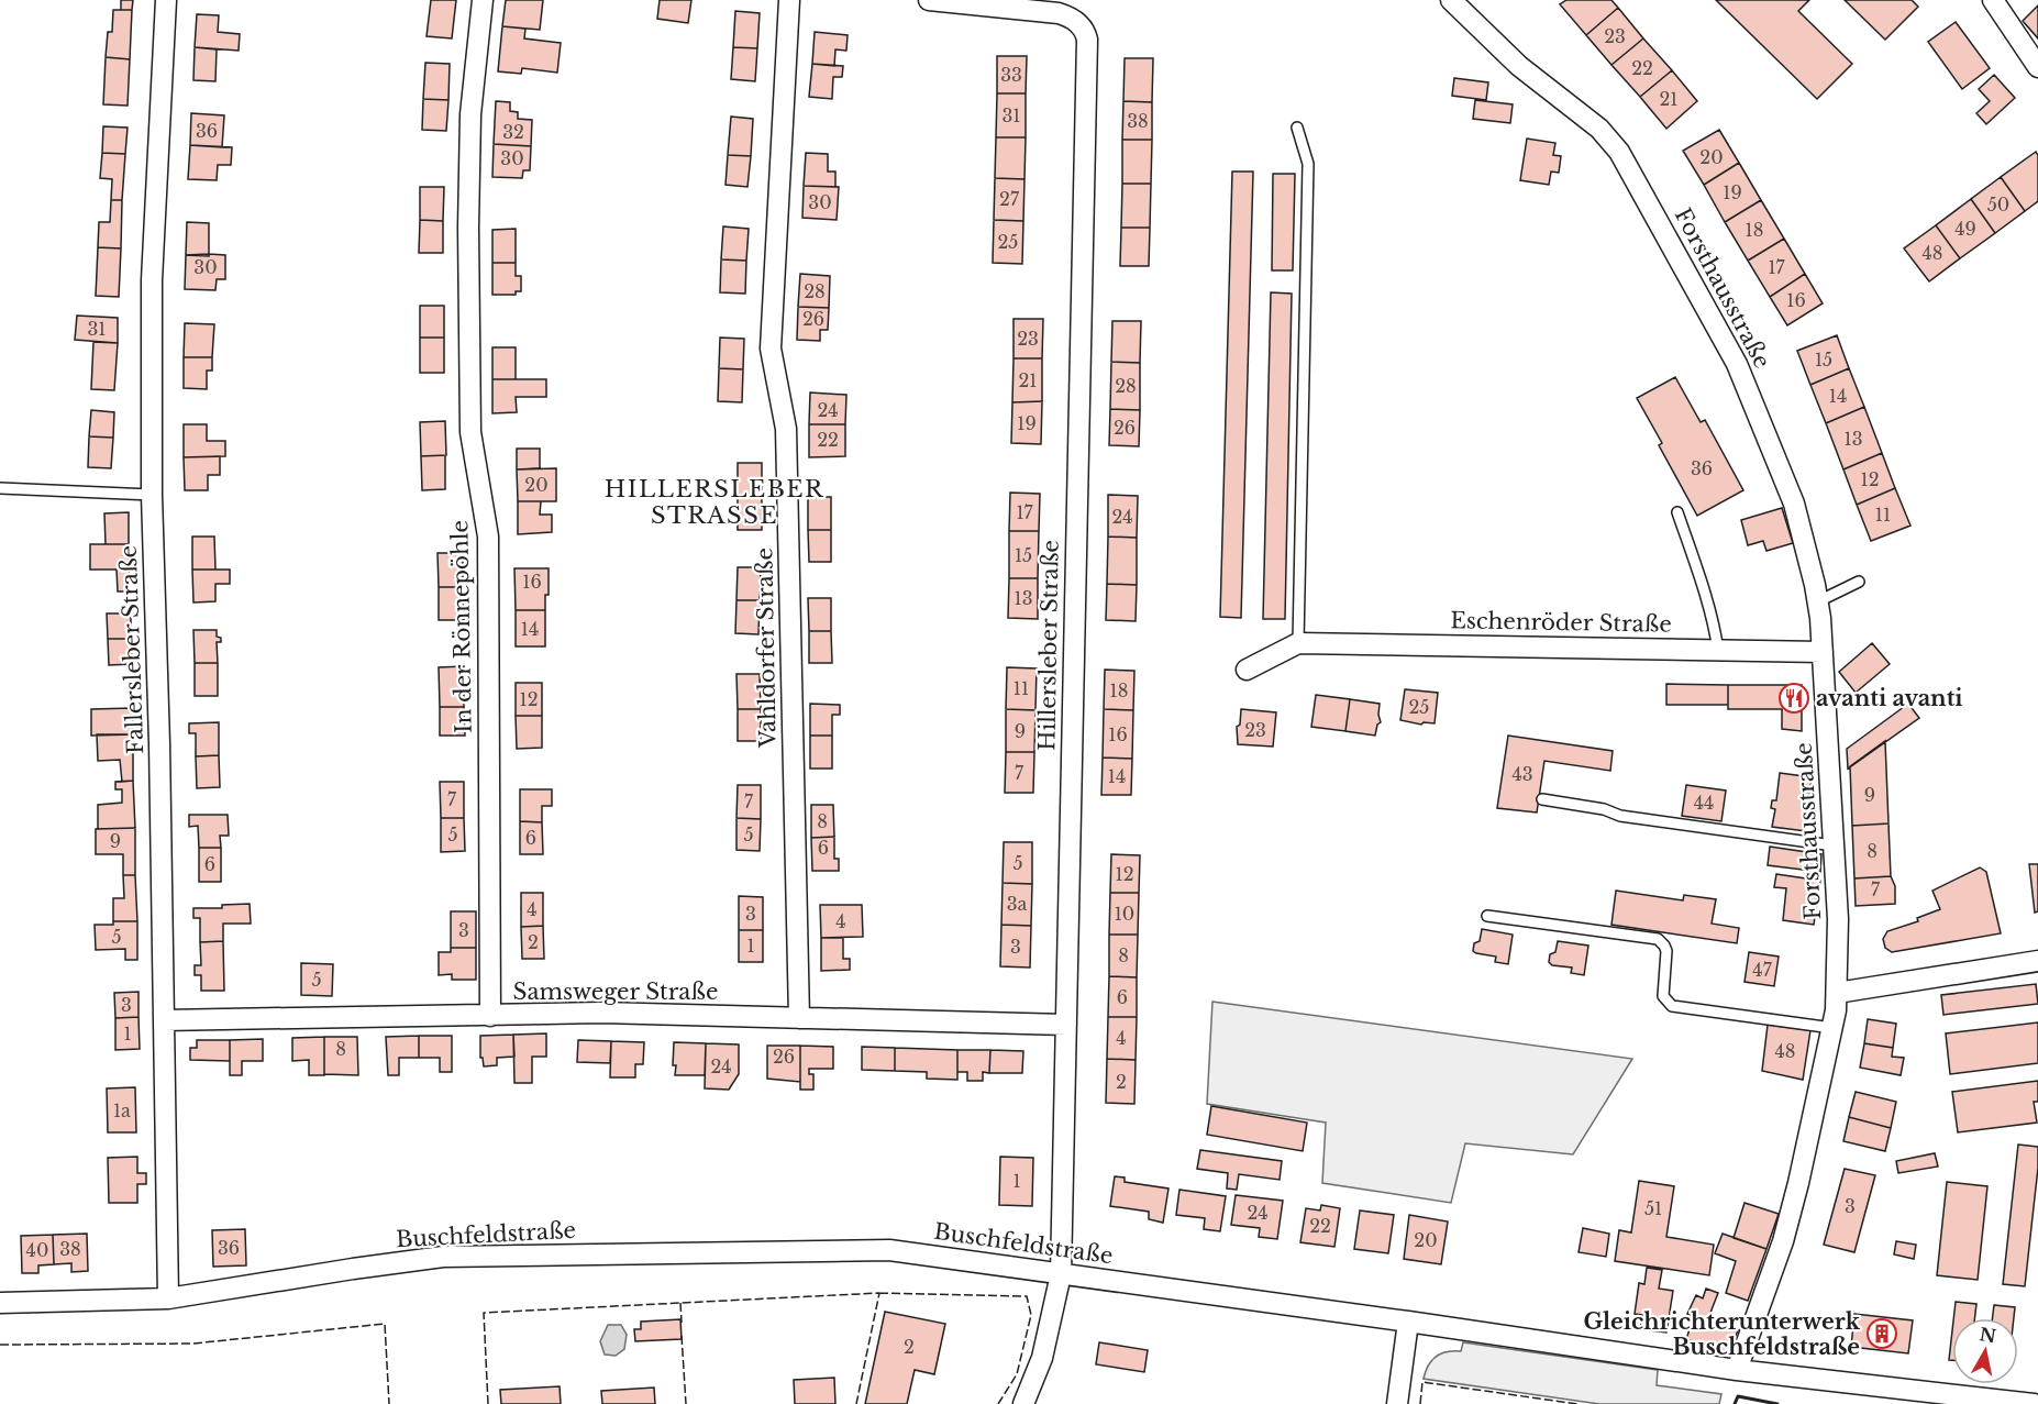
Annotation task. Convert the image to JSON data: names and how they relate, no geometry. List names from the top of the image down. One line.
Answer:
{"streets":{"street":["Forsthausstraße","Eschenröder Straße","In der Rönnepöhle","Hillersleber Straße","Vahldorfer Straße","Fallersleber Straße","Samsweger Straße","Buschfeldstraße"]},"crossings":[["Forsthausstraße","Eschenröder Straße"],["Forsthausstraße","Buschfeldstraße"],["In der Rönnepöhle","Samsweger Straße"],["Hillersleber Straße","Samsweger Straße"],["Hillersleber Straße","Buschfeldstraße"],["Vahldorfer Straße","Samsweger Straße"],["Fallersleber Straße","Samsweger Straße"],["Fallersleber Straße","Buschfeldstraße"]],"districts":["HILLERSLEBER STRASSE"],"places":{"restaurant":["avanti avanti"],"building":["Gleichrichterunterwerk Buschfeldstraße"]},"house_numbers":["23","22","33","21","31","38","36","32","20","30","19","27","30","50","49","18","25","48","30","17","28","16","26","31","23","15","21","28","14","24","19","26","13","22","36","12","20","17","11","24","15","16","13","14","11","18","12","25","23","9","16","7","43","14","9","7","7","44","8","5","5","6","9","6","8","5","6","12","7","3a","4","3","10","4","3","5","2","1","3","8","47","5","6","3","1","4","8","48","26","24","2","1a","1","3","51","24","22","20","36","38","40","2"],"north":"top"}
